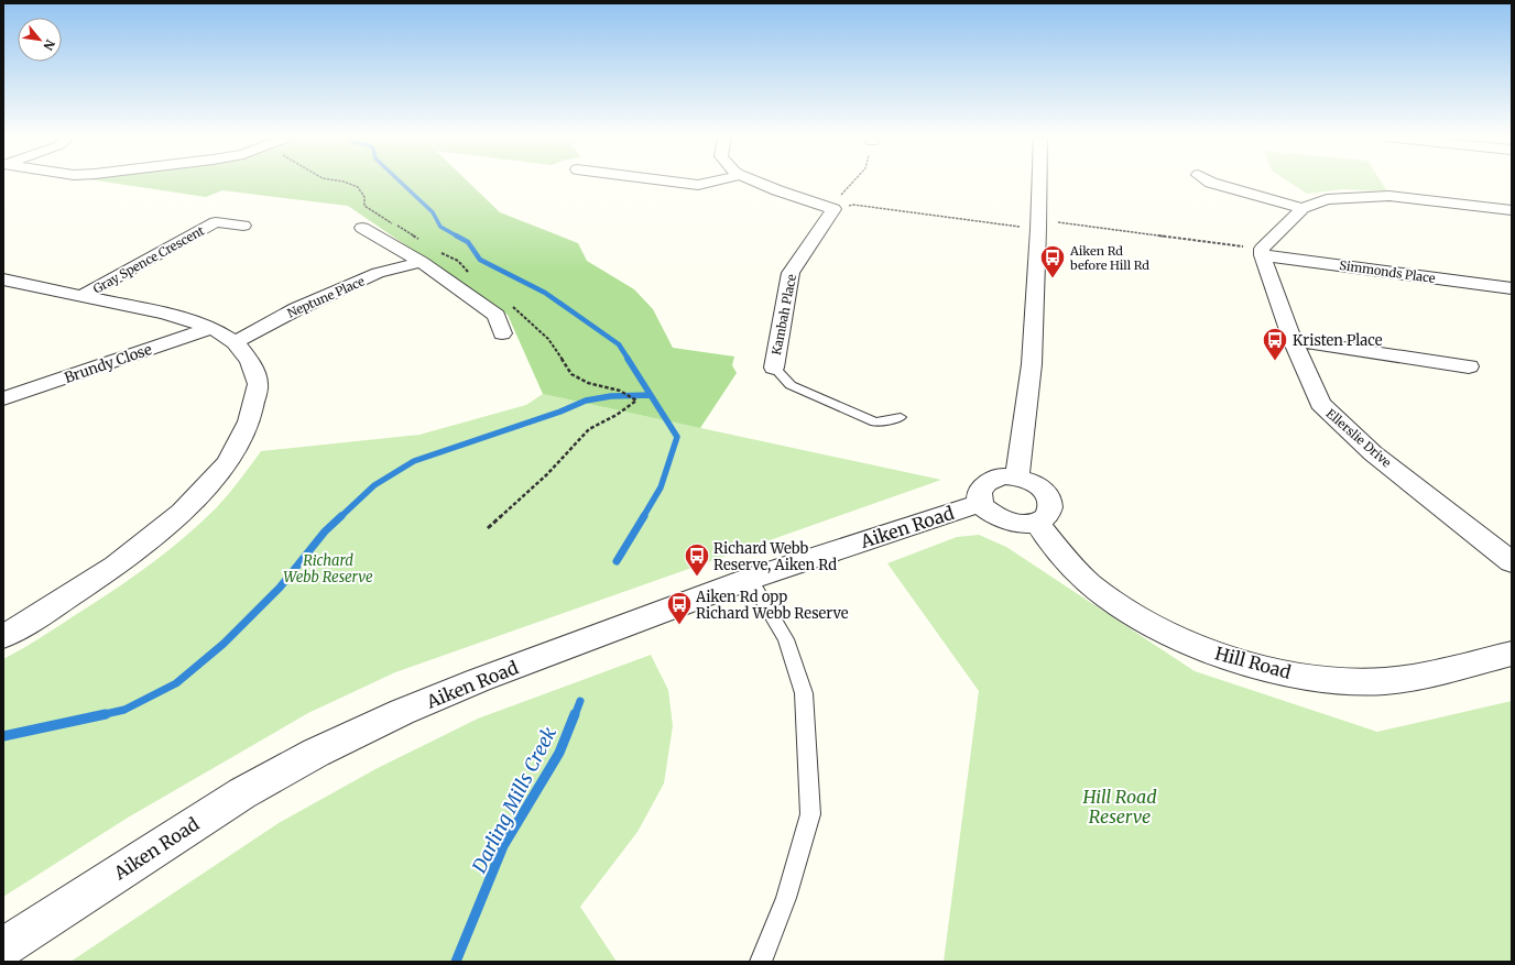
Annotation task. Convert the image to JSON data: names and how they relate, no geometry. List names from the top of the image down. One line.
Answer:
{"streets":{"street":["Gray Spence Crescent","Simmonds Place","Neptune Place","Kambah Place","Brundy Close","Ellerslie Drive","Aiken Road","Hill Road"]},"crossings":[["Gray Spence Crescent","Neptune Place"],["Gray Spence Crescent","Brundy Close"],["Simmonds Place","Ellerslie Drive"],["Aiken Road","Hill Road"]],"water":["Darling Mills Creek"],"parks":["Richard Webb Reserve","Hill Road Reserve"],"places":{"bus stop":["Aiken Rd before Hill Rd","Kristen Place","Richard Webb Reserve, Aiken Rd","Aiken Rd opp Richard Webb Reserve"]},"north":"bottom right"}
